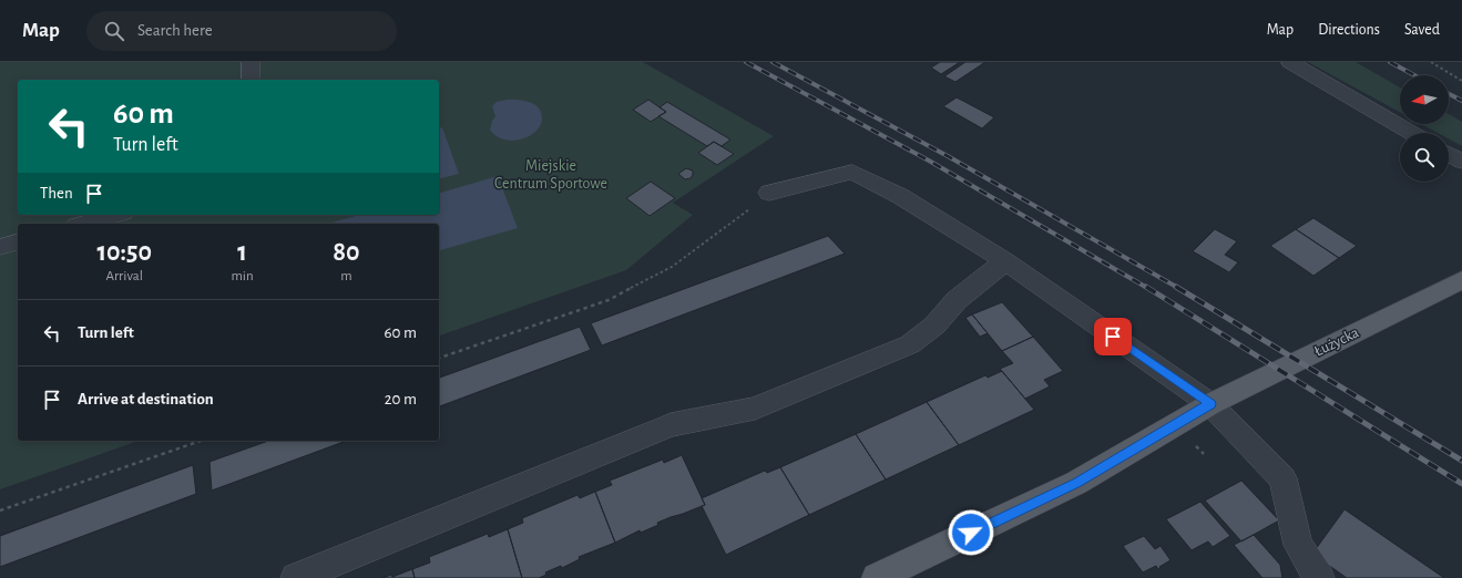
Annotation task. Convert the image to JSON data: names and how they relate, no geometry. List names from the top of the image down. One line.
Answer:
{"streets":{"main road":["Łużycka"]},"parks":["Miejskie Centrum Sportowe"],"north":"left","page":{"header":"Map","search":"Search here","nav":["Map","Directions","Saved"],"turn":["60 m","Turn left"],"then":"Then","eta":["10:50","Arrival","1","min","80","m"],"list":[{"name":"Turn left","value":"60 m"},{"name":"Arrive at destination","value":"20 m"}]}}
